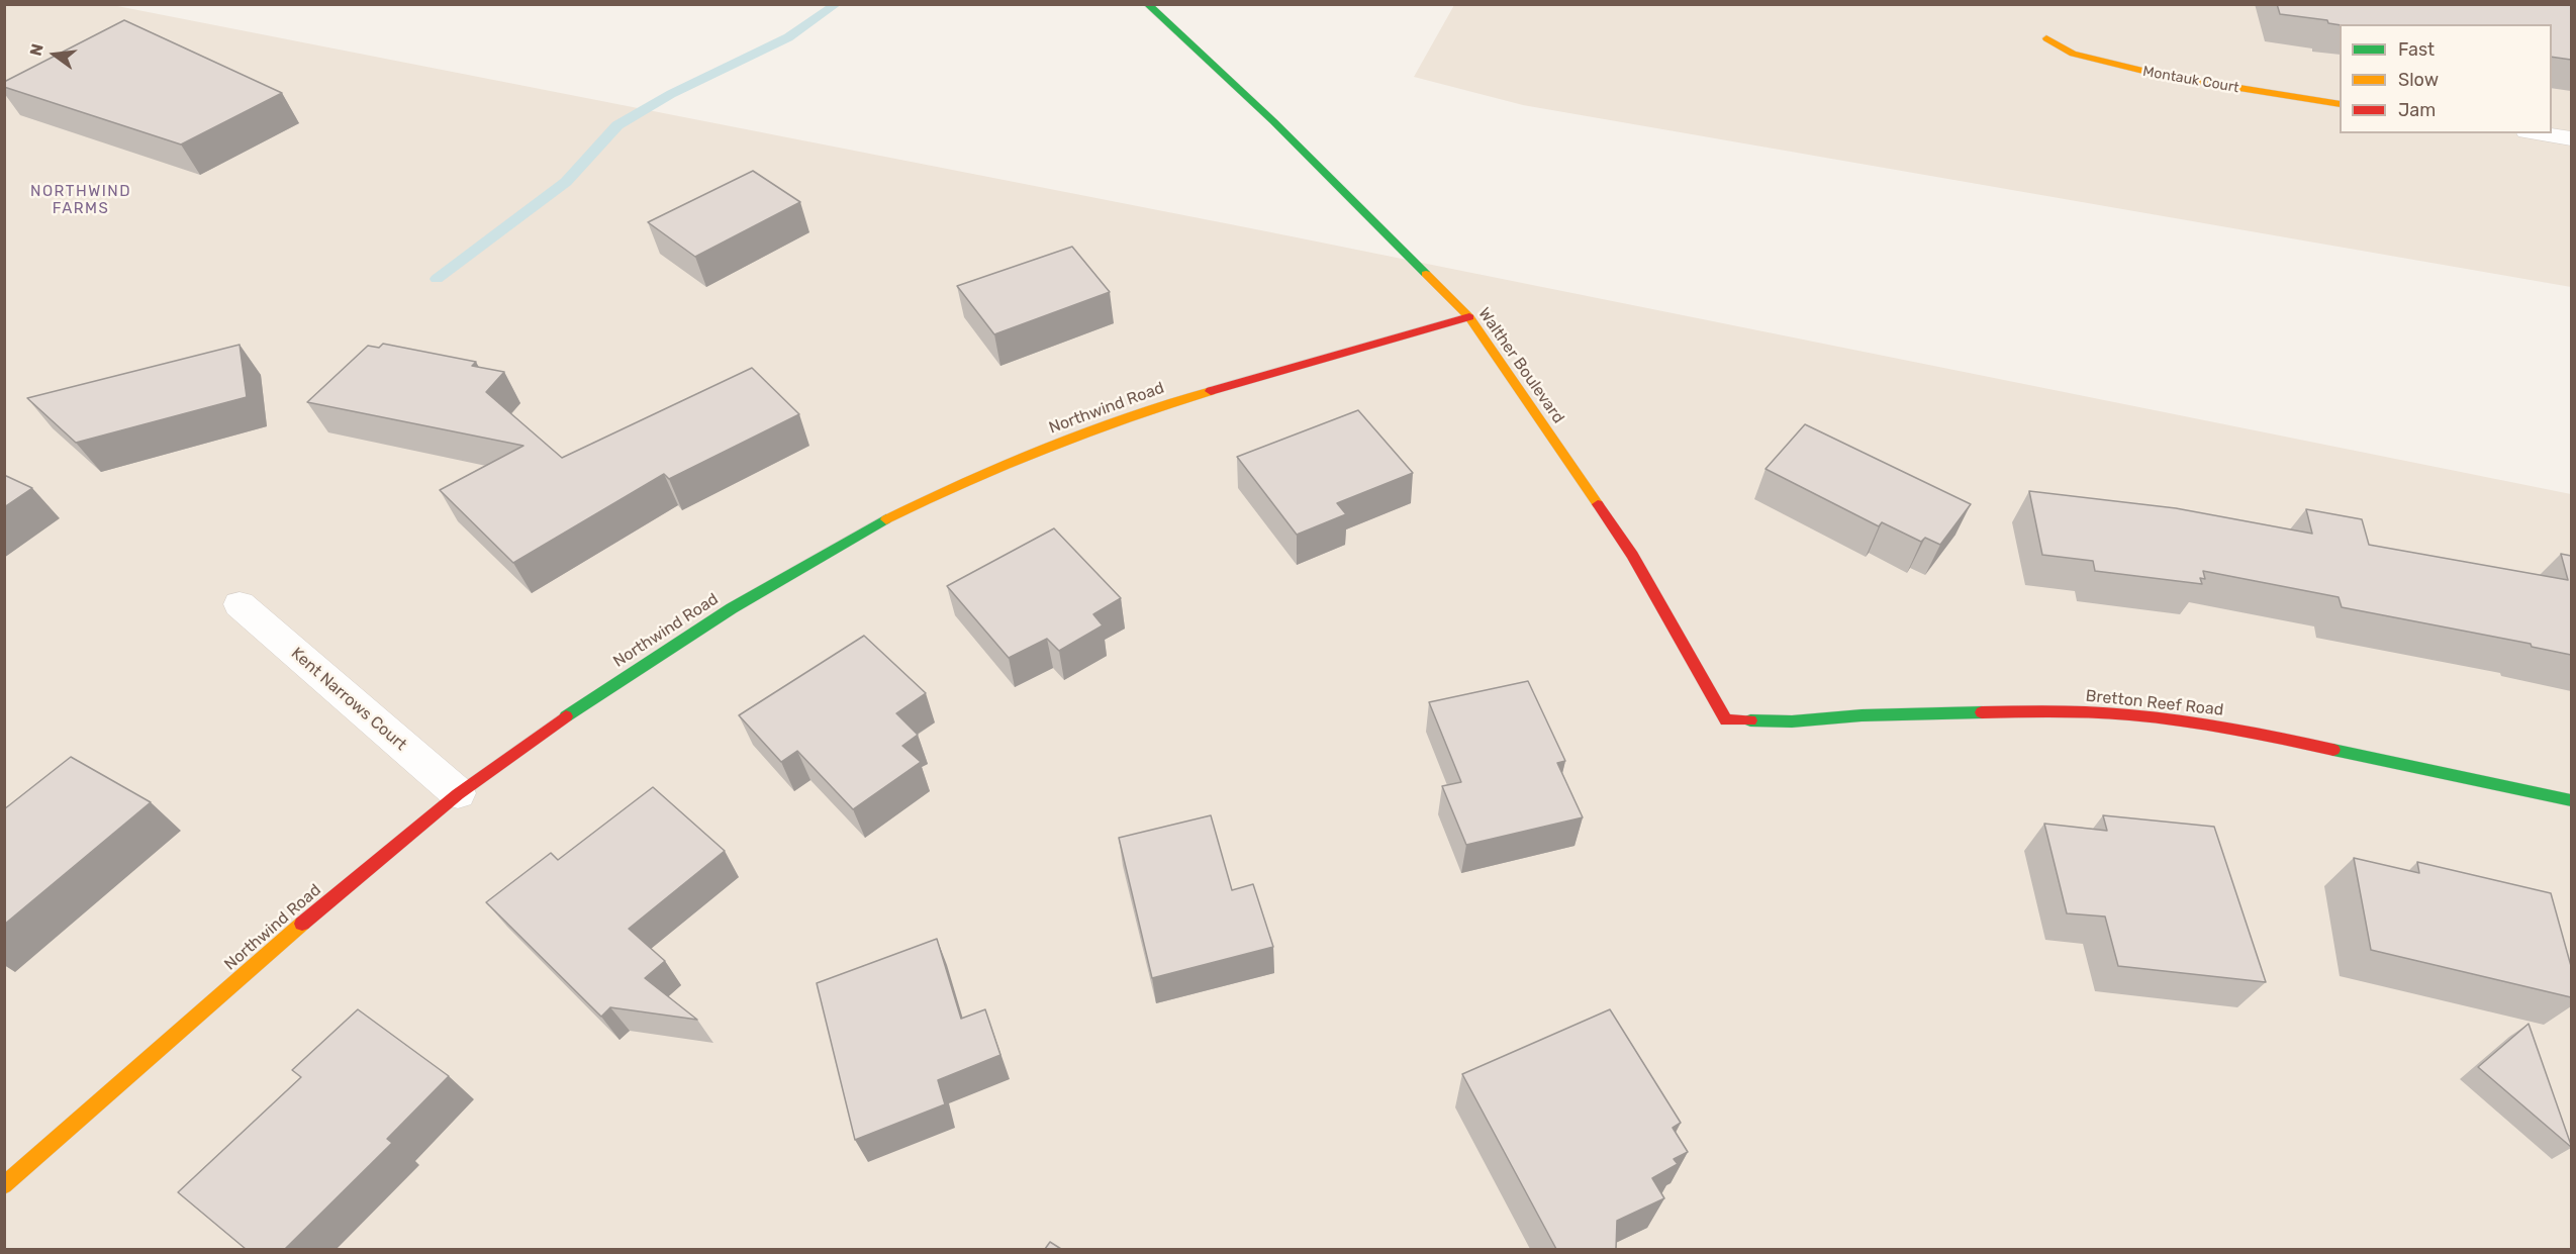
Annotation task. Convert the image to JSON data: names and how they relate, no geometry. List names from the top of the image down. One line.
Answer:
{"streets":{"street":["Montauk Court","Walther Boulevard","Northwind Road","Kent Narrows Court","Bretton Reef Road"]},"crossings":[["Walther Boulevard","Northwind Road"],["Walther Boulevard","Bretton Reef Road"],["Northwind Road","Kent Narrows Court"]],"districts":["NORTHWIND FARMS"],"legend":["Fast","Slow","Jam"],"north":"left"}
